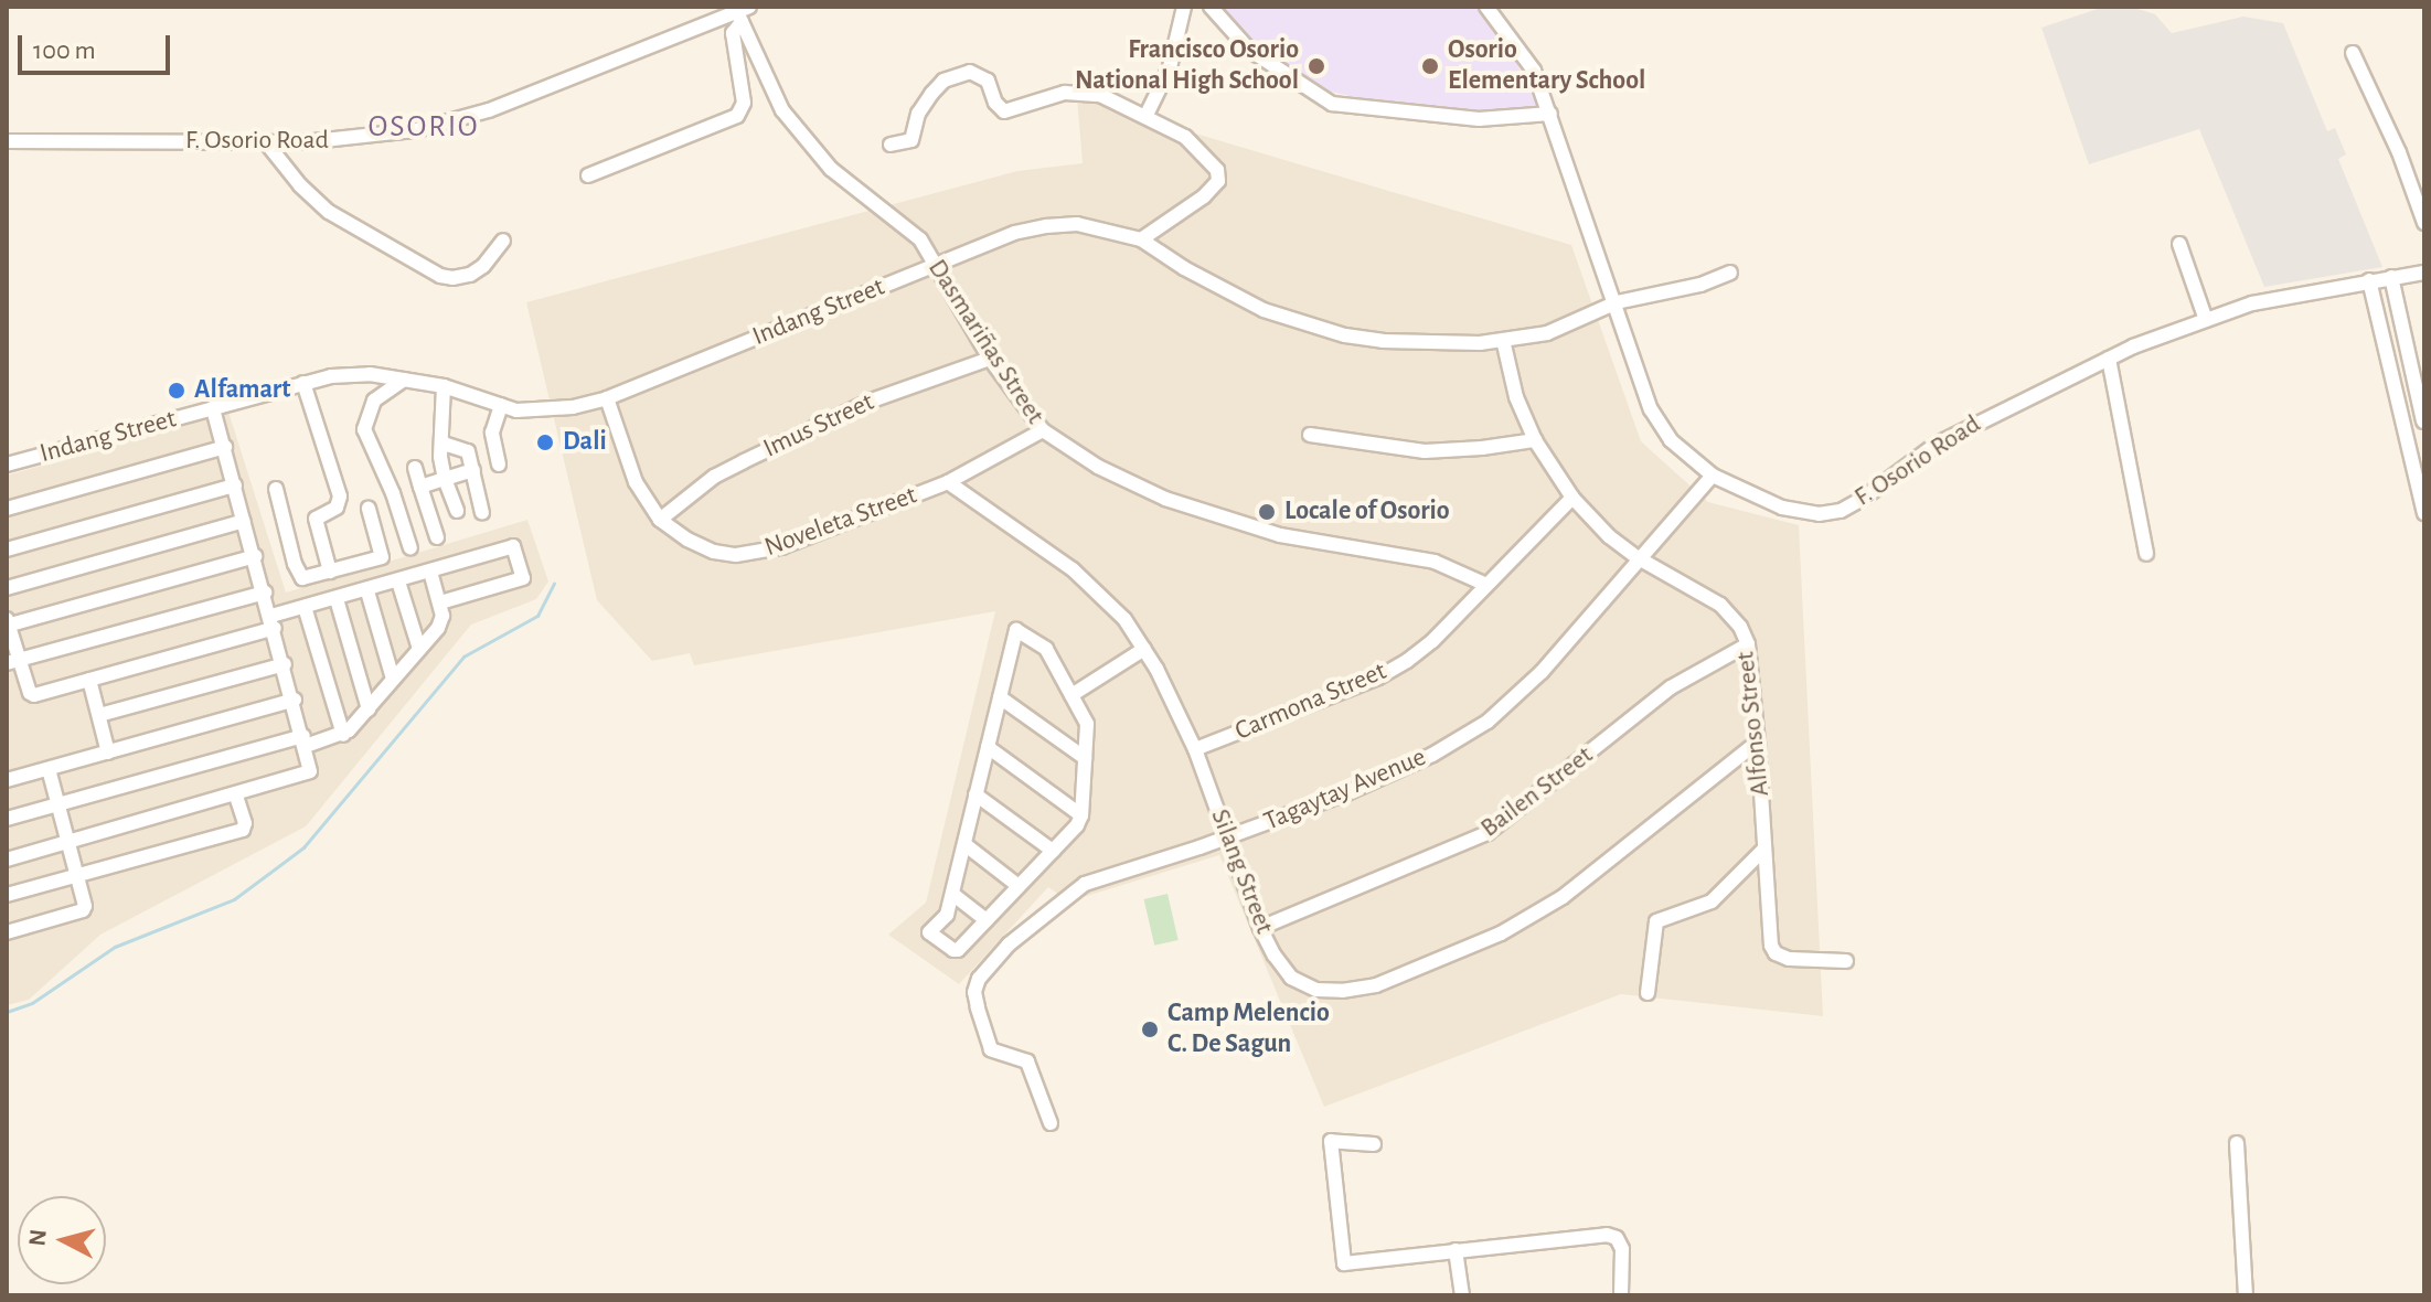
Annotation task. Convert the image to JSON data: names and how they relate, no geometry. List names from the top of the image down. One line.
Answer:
{"streets":{"street":["F. Osorio Road","Indang Street","Dasmariñas Street","Imus Street","Noveleta Street","Carmona Street","Alfonso Street","Tagaytay Avenue","Bailen Street","Silang Street"]},"crossings":[["F. Osorio Road","Indang Street"],["F. Osorio Road","Dasmariñas Street"],["F. Osorio Road","Tagaytay Avenue"],["Indang Street","Dasmariñas Street"],["Indang Street","Noveleta Street"],["Indang Street","Alfonso Street"],["Dasmariñas Street","Imus Street"],["Dasmariñas Street","Noveleta Street"],["Dasmariñas Street","Carmona Street"],["Imus Street","Noveleta Street"],["Noveleta Street","Silang Street"],["Carmona Street","Alfonso Street"],["Carmona Street","Silang Street"],["Alfonso Street","Tagaytay Avenue"],["Alfonso Street","Bailen Street"],["Alfonso Street","Silang Street"],["Tagaytay Avenue","Silang Street"],["Bailen Street","Silang Street"]],"districts":["OSORIO"],"places":["Francisco Osorio National High School","Osorio Elementary School","Alfamart","Dali","Locale of Osorio","Camp Melencio C. De Sagun"],"scale_bar":"100 m","north":"left"}
